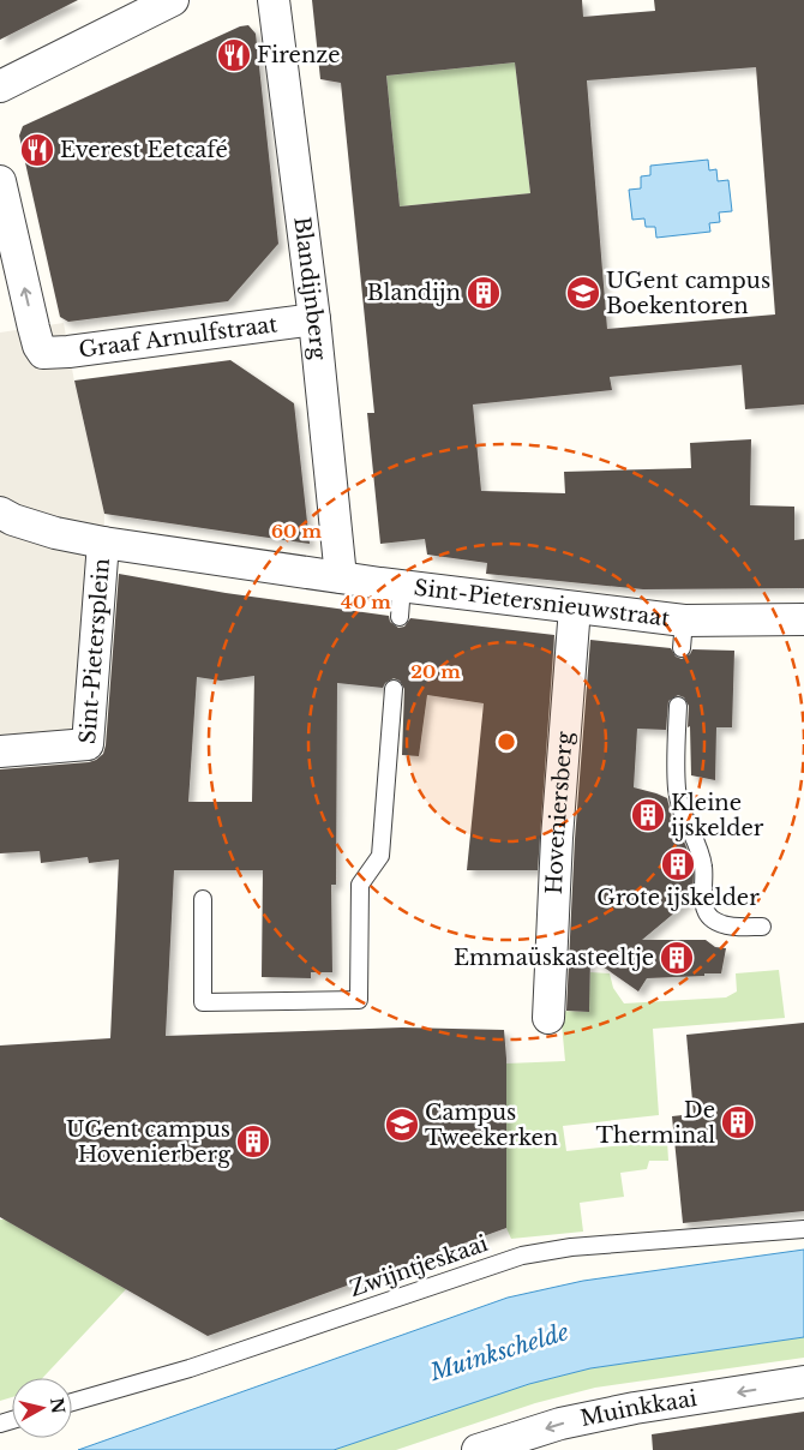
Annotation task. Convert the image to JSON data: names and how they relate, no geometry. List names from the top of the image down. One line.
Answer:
{"streets":{"street":["Blandijnberg","Graaf Arnulfstraat","Sint-Pietersnieuwstraat","Sint-Pietersplein","Hoveniersberg","Muinkkaai"],"lane":["Zwijntjeskaai"]},"crossings":[["Blandijnberg","Graaf Arnulfstraat"],["Blandijnberg","Sint-Pietersnieuwstraat"],["Sint-Pietersnieuwstraat","Sint-Pietersplein"],["Sint-Pietersnieuwstraat","Hoveniersberg"]],"one_way":["Muinkkaai"],"water":["Muinkschelde"],"places":{"restaurant":["Firenze","Everest Eetcafé"],"building":["Blandijn","Kleine ijskelder","Grote ijskelder","Emmaüskasteeltje","De Therminal","UGent campus Hovenierberg"],"school or university":["UGent campus Boekentoren","Campus Tweekerken"]},"north":"right","rings":["60 m","40 m","20 m"]}
